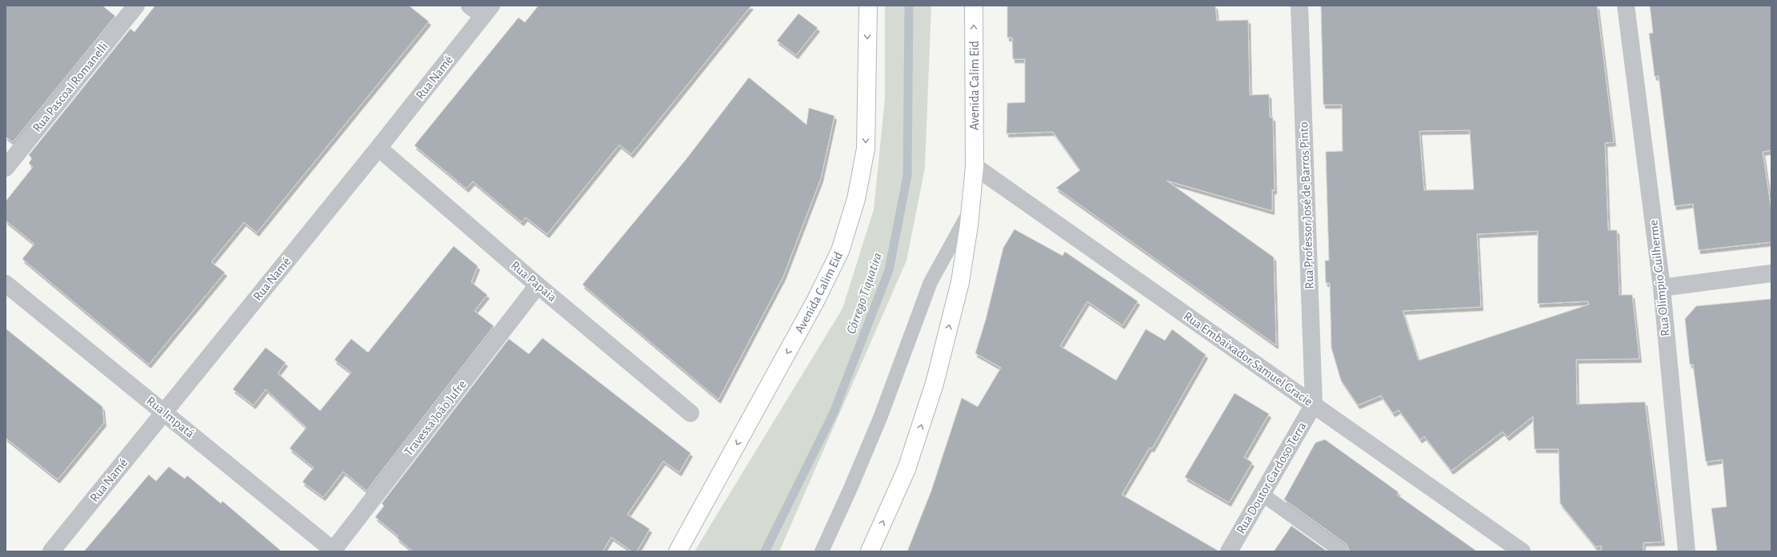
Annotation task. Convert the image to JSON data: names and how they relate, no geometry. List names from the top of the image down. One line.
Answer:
{"streets":{"main road":["Avenida Calim Eid"],"street":["Rua Namé","Rua Pascoal Romanelli","Rua Professor José de Barros Pinto","Rua Olímpio Guilherme","Rua Papaia","Rua Embaixador Samuel Gracie","Rua Impatá","Travessa João Jufre","Rua Doutor Cardoso Terra"]},"crossings":[["Rua Namé","Rua Papaia"],["Rua Namé","Rua Impatá"],["Avenida Calim Eid","Rua Embaixador Samuel Gracie"],["Rua Professor José de Barros Pinto","Rua Embaixador Samuel Gracie"],["Rua Professor José de Barros Pinto","Rua Doutor Cardoso Terra"],["Rua Papaia","Travessa João Jufre"],["Rua Embaixador Samuel Gracie","Rua Doutor Cardoso Terra"],["Rua Impatá","Travessa João Jufre"]],"water":["Córrego Tiquatira"]}
